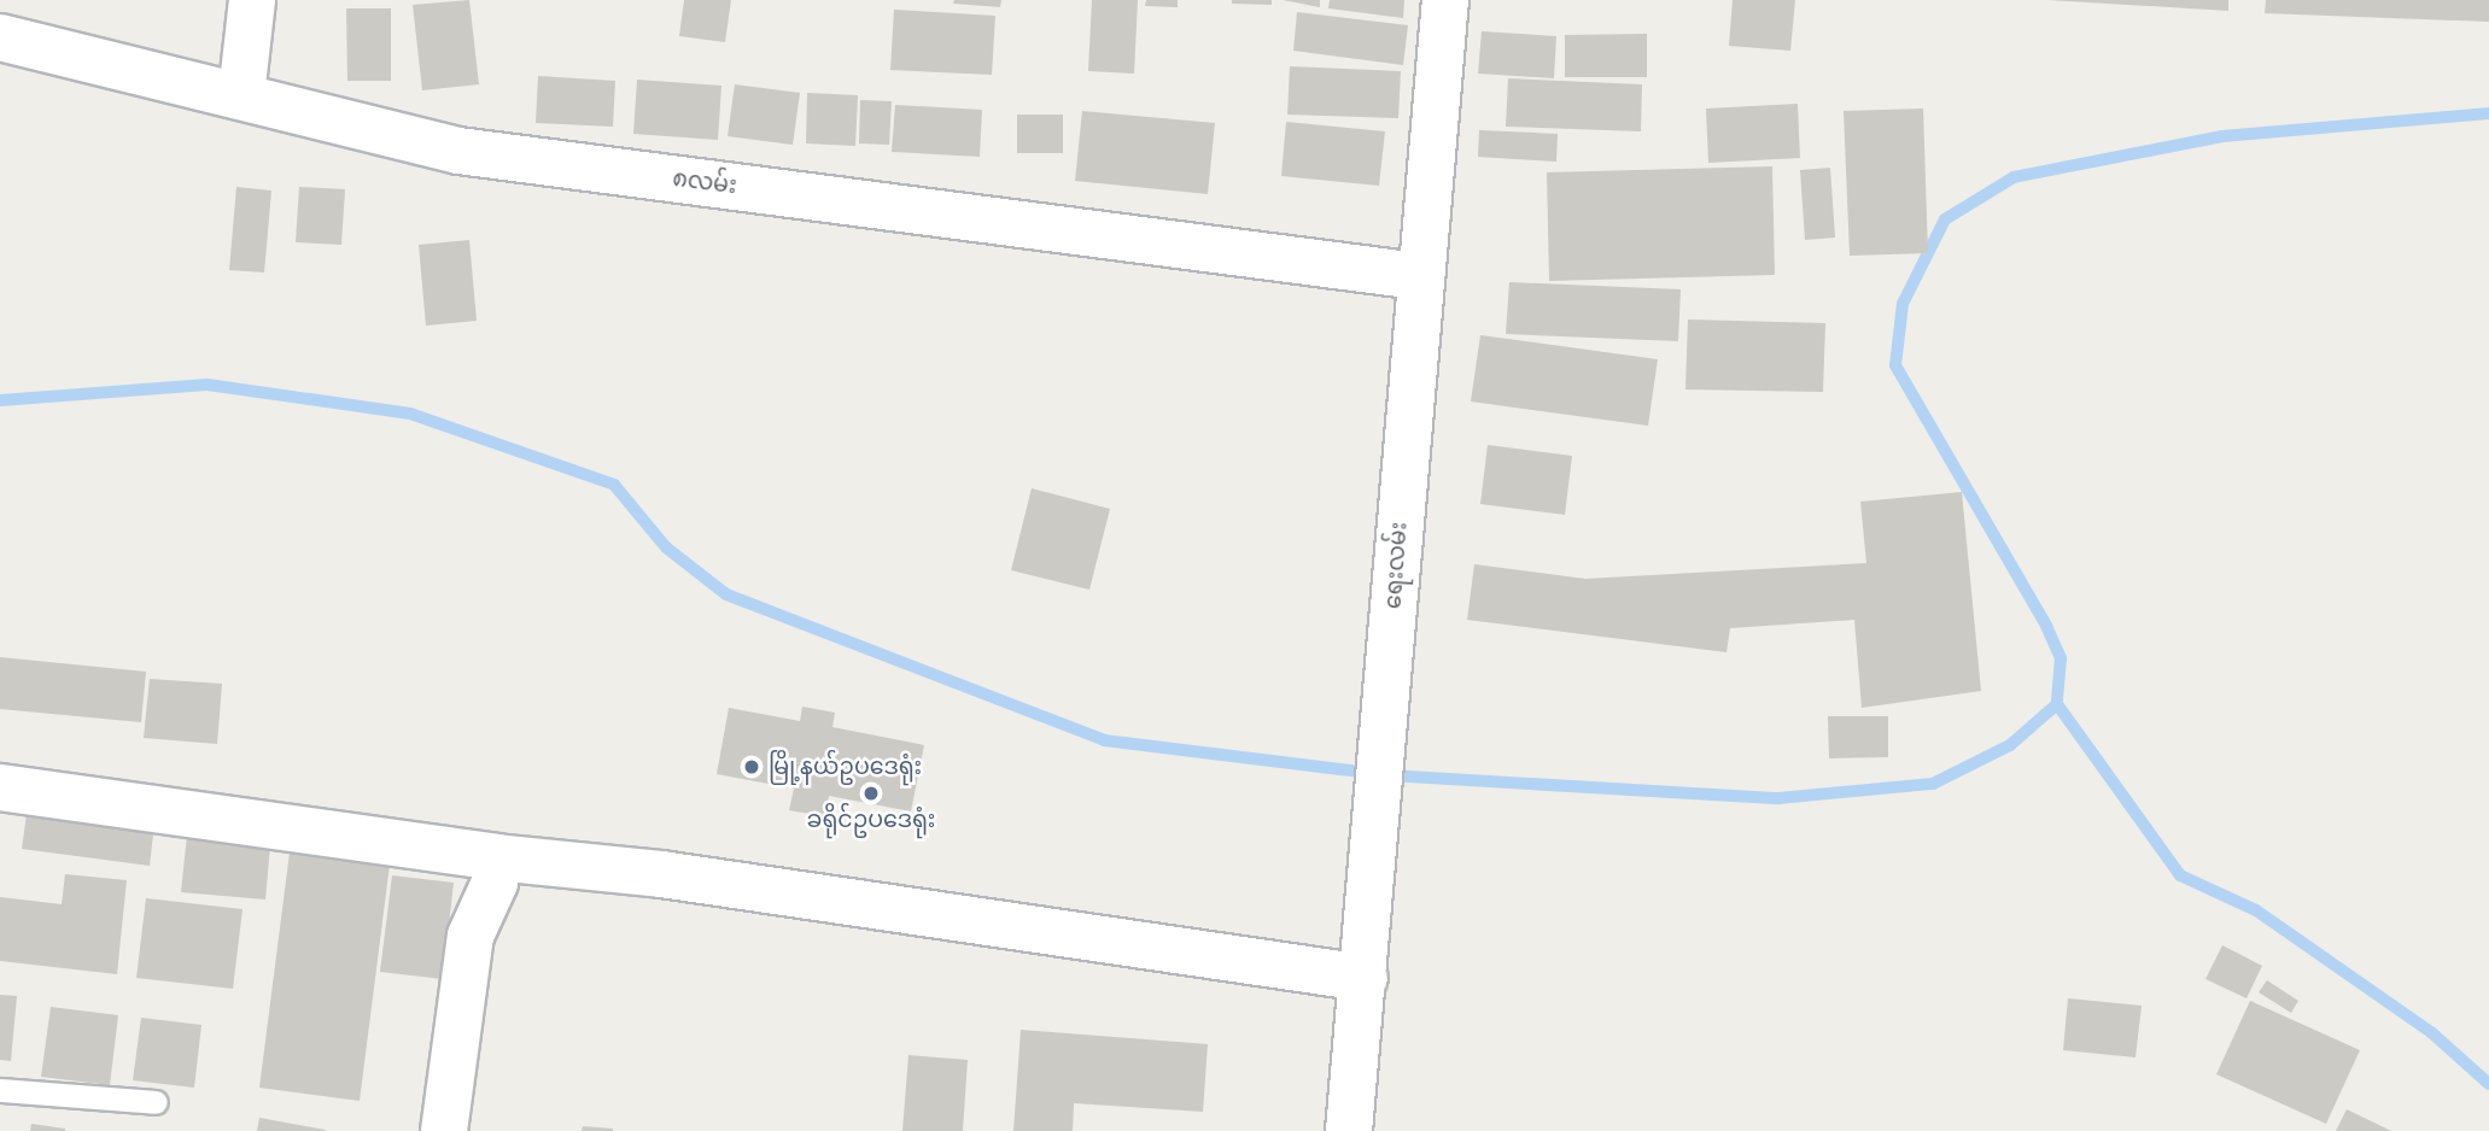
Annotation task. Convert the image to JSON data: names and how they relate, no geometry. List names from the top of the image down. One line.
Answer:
{"streets":{"street":["၈လမ်း","ရေးလမ်း"]},"crossings":[["၈လမ်း","ရေးလမ်း"]],"places":["မြို့နယ်ဥပဒေရုံး","ခရိုင်ဥပဒေရုံး"]}
